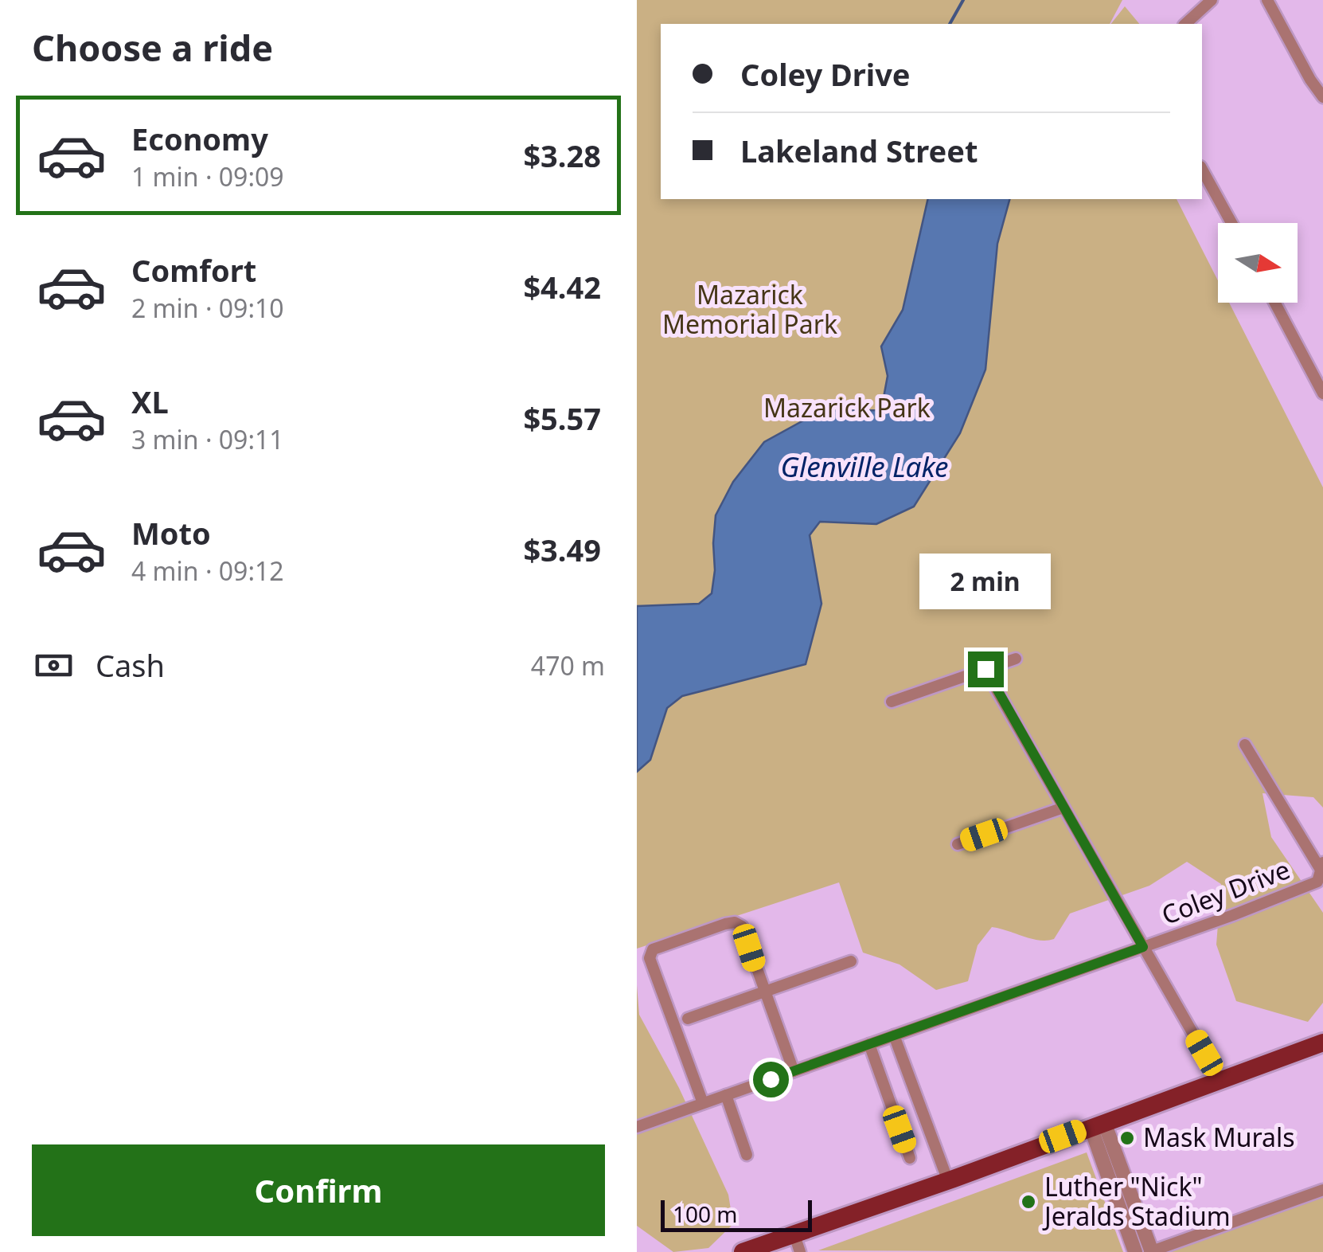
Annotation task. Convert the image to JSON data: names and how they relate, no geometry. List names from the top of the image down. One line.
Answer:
{"streets":{"street":["Coley Drive"]},"water":["Glenville Lake"],"parks":["Mazarick Memorial Park","Mazarick Park"],"places":["Mask Murals","Luther \"Nick\" Jeralds Stadium"],"scale_bar":"100 m","north":"right","page":{"heading":"Choose a ride","banner":["Coley Drive","Lakeland Street"],"list":[{"name":"Economy","note":"1 min · 09:09","value":"$3.28"},{"name":"Comfort","note":"2 min · 09:10","value":"$4.42"},{"name":"XL","note":"3 min · 09:11","value":"$5.57"},{"name":"Moto","note":"4 min · 09:12","value":"$3.49"}],"bubble":"2 min","pay":["Cash","470 m"],"buttons":"Confirm","scale":"100 m"}}
